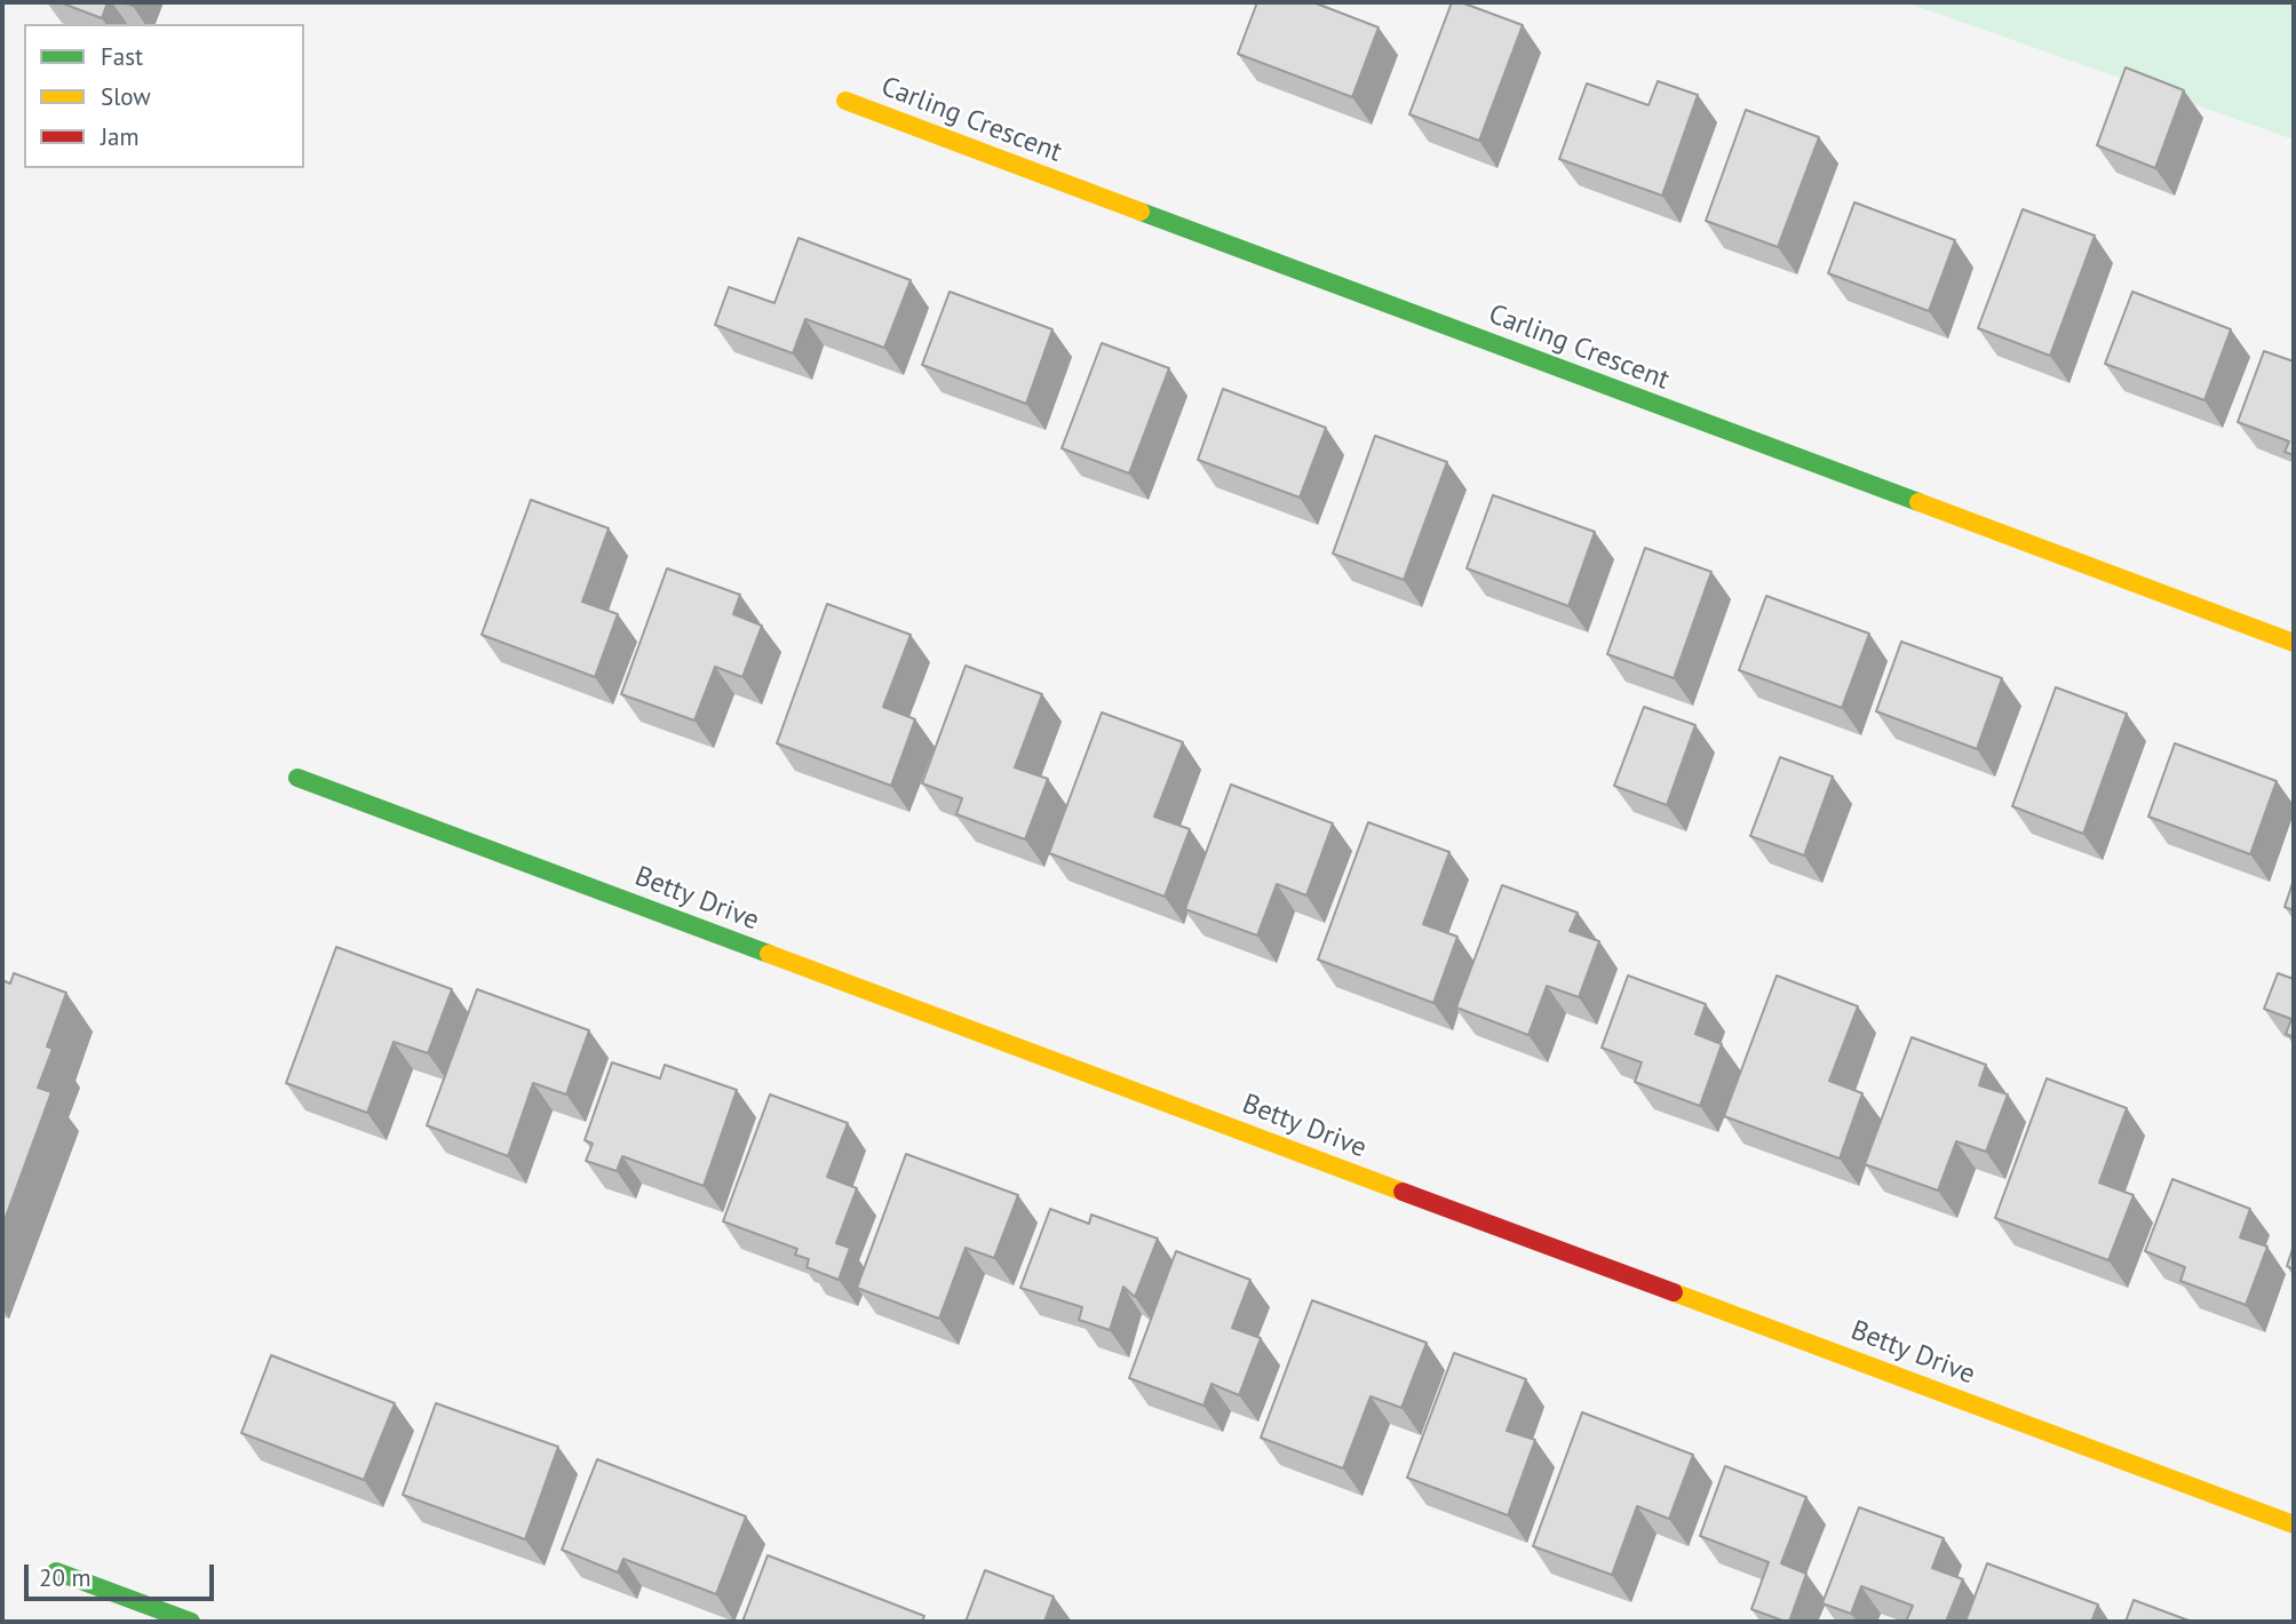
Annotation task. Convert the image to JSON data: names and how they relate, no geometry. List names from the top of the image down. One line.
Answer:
{"streets":{"street":["Carling Crescent","Betty Drive"]},"legend":["Fast","Slow","Jam"],"scale_bar":"20 m"}
